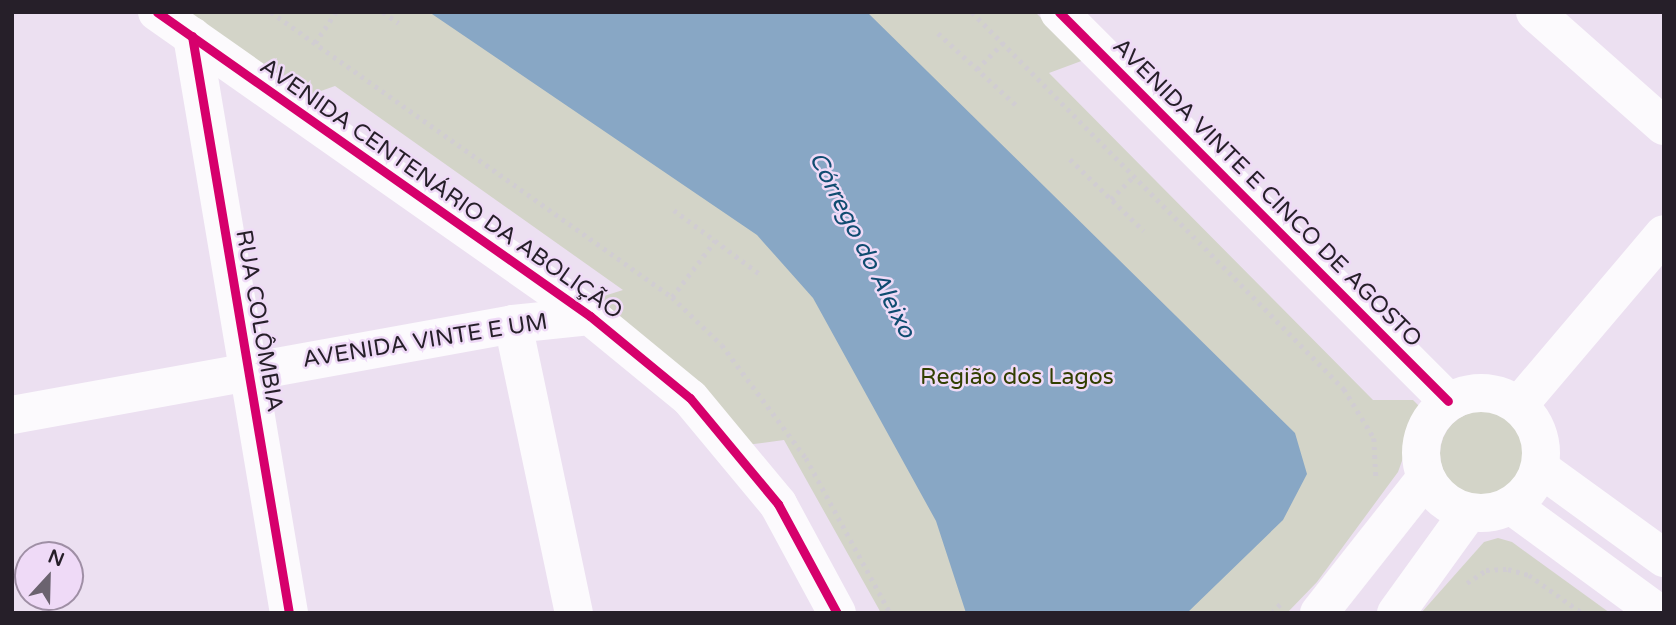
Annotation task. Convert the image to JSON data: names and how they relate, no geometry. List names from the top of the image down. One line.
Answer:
{"streets":{"street":["AVENIDA CENTENÁRIO DA ABOLIÇÃO","AVENIDA VINTE E CINCO DE AGOSTO","RUA COLÔMBIA","AVENIDA VINTE E UM"]},"crossings":[["AVENIDA CENTENÁRIO DA ABOLIÇÃO","RUA COLÔMBIA"],["AVENIDA CENTENÁRIO DA ABOLIÇÃO","AVENIDA VINTE E UM"],["RUA COLÔMBIA","AVENIDA VINTE E UM"]],"water":["Córrego do Aleixo"],"parks":["Região dos Lagos"],"north":"top"}
